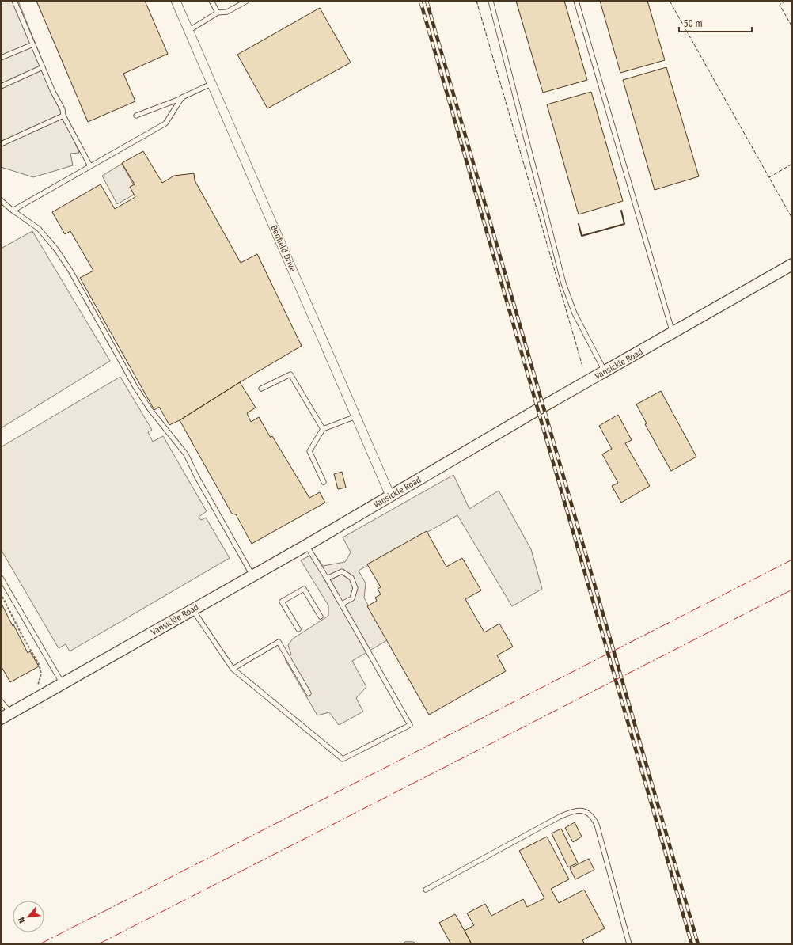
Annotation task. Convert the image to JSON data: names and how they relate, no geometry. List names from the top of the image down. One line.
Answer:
{"streets":{"street":["Benfield Drive","Vansickle Road"]},"crossings":[["Benfield Drive","Vansickle Road"]],"scale_bar":"50 m","north":"bottom left"}
